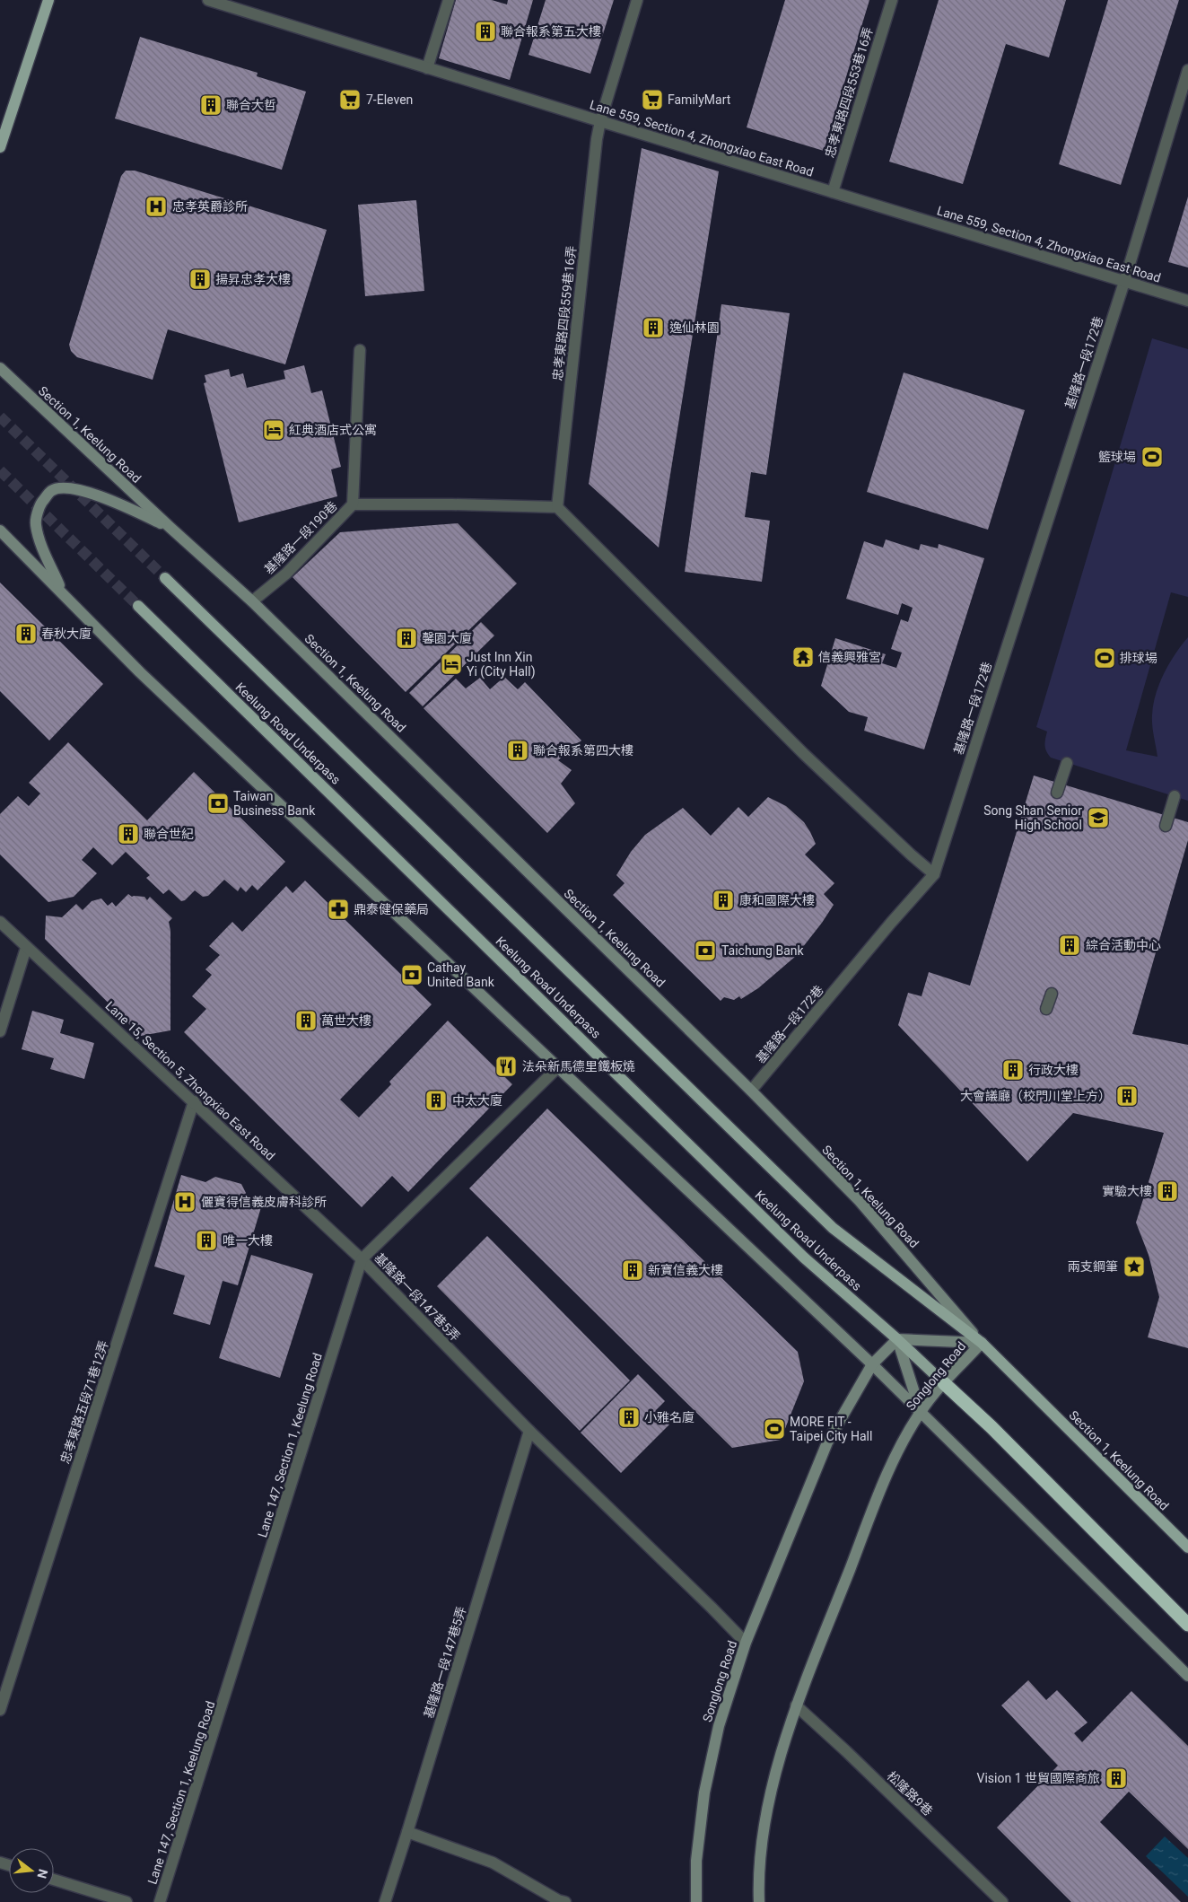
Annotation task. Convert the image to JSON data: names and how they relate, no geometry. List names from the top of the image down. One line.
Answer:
{"streets":{"main road":["Section 1, Keelung Road","Keelung Road Underpass","Songlong Road"],"street":["忠孝東路四段553巷16弄","Lane 559, Section 4, Zhongxiao East Road","忠孝東路四段559巷16弄","基隆路一段172巷","基隆路一段190巷","Lane 15, Section 5, Zhongxiao East Road","基隆路一段147巷5弄","忠孝東路五段71巷12弄","Lane 147, Section 1, Keelung Road","松隆路9巷"]},"crossings":[["忠孝東路四段553巷16弄","Lane 559, Section 4, Zhongxiao East Road"],["Lane 559, Section 4, Zhongxiao East Road","忠孝東路四段559巷16弄"],["Lane 559, Section 4, Zhongxiao East Road","基隆路一段172巷"],["基隆路一段172巷","Section 1, Keelung Road"],["Section 1, Keelung Road","基隆路一段190巷"],["Section 1, Keelung Road","Keelung Road Underpass"],["Section 1, Keelung Road","Songlong Road"],["Keelung Road Underpass","Songlong Road"],["Lane 15, Section 5, Zhongxiao East Road","基隆路一段147巷5弄"],["Lane 15, Section 5, Zhongxiao East Road","忠孝東路五段71巷12弄"],["Lane 15, Section 5, Zhongxiao East Road","Lane 147, Section 1, Keelung Road"],["基隆路一段147巷5弄","Songlong Road"],["基隆路一段147巷5弄","Lane 147, Section 1, Keelung Road"],["Songlong Road","松隆路9巷"]],"places":{"building":["聯合報系第五大樓","聯合大哲","揚昇忠孝大樓","逸仙林園","春秋大廈","馨園大廈","聯合報系第四大樓","聯合世紀","康和國際大樓","綜合活動中心","萬世大樓","行政大樓","大會議廳（校門川堂上方）","中太大廈","實驗大樓","唯一大樓","新寶信義大樓","小雅名廈","Vision 1 世貿國際商旅"],"supermarket":["7-Eleven","FamilyMart"],"hospital":["忠孝英爵診所","儷寶得信義皮膚科診所"],"hotel":["紅典酒店式公寓","Just Inn Xin Yi (City Hall)"],"sports":["籃球場","排球場","MORE FIT - Taipei City Hall"],"temple":["信義興雅宮"],"bank":["Taiwan Business Bank","Taichung Bank","Cathay United Bank"],"school or university":["Song Shan Senior High School"],"pharmacy":["鼎泰健保藥局"],"restaurant":["法朵新馬德里鐵板燒"],"place":["兩支鋼筆"]},"north":"right"}
